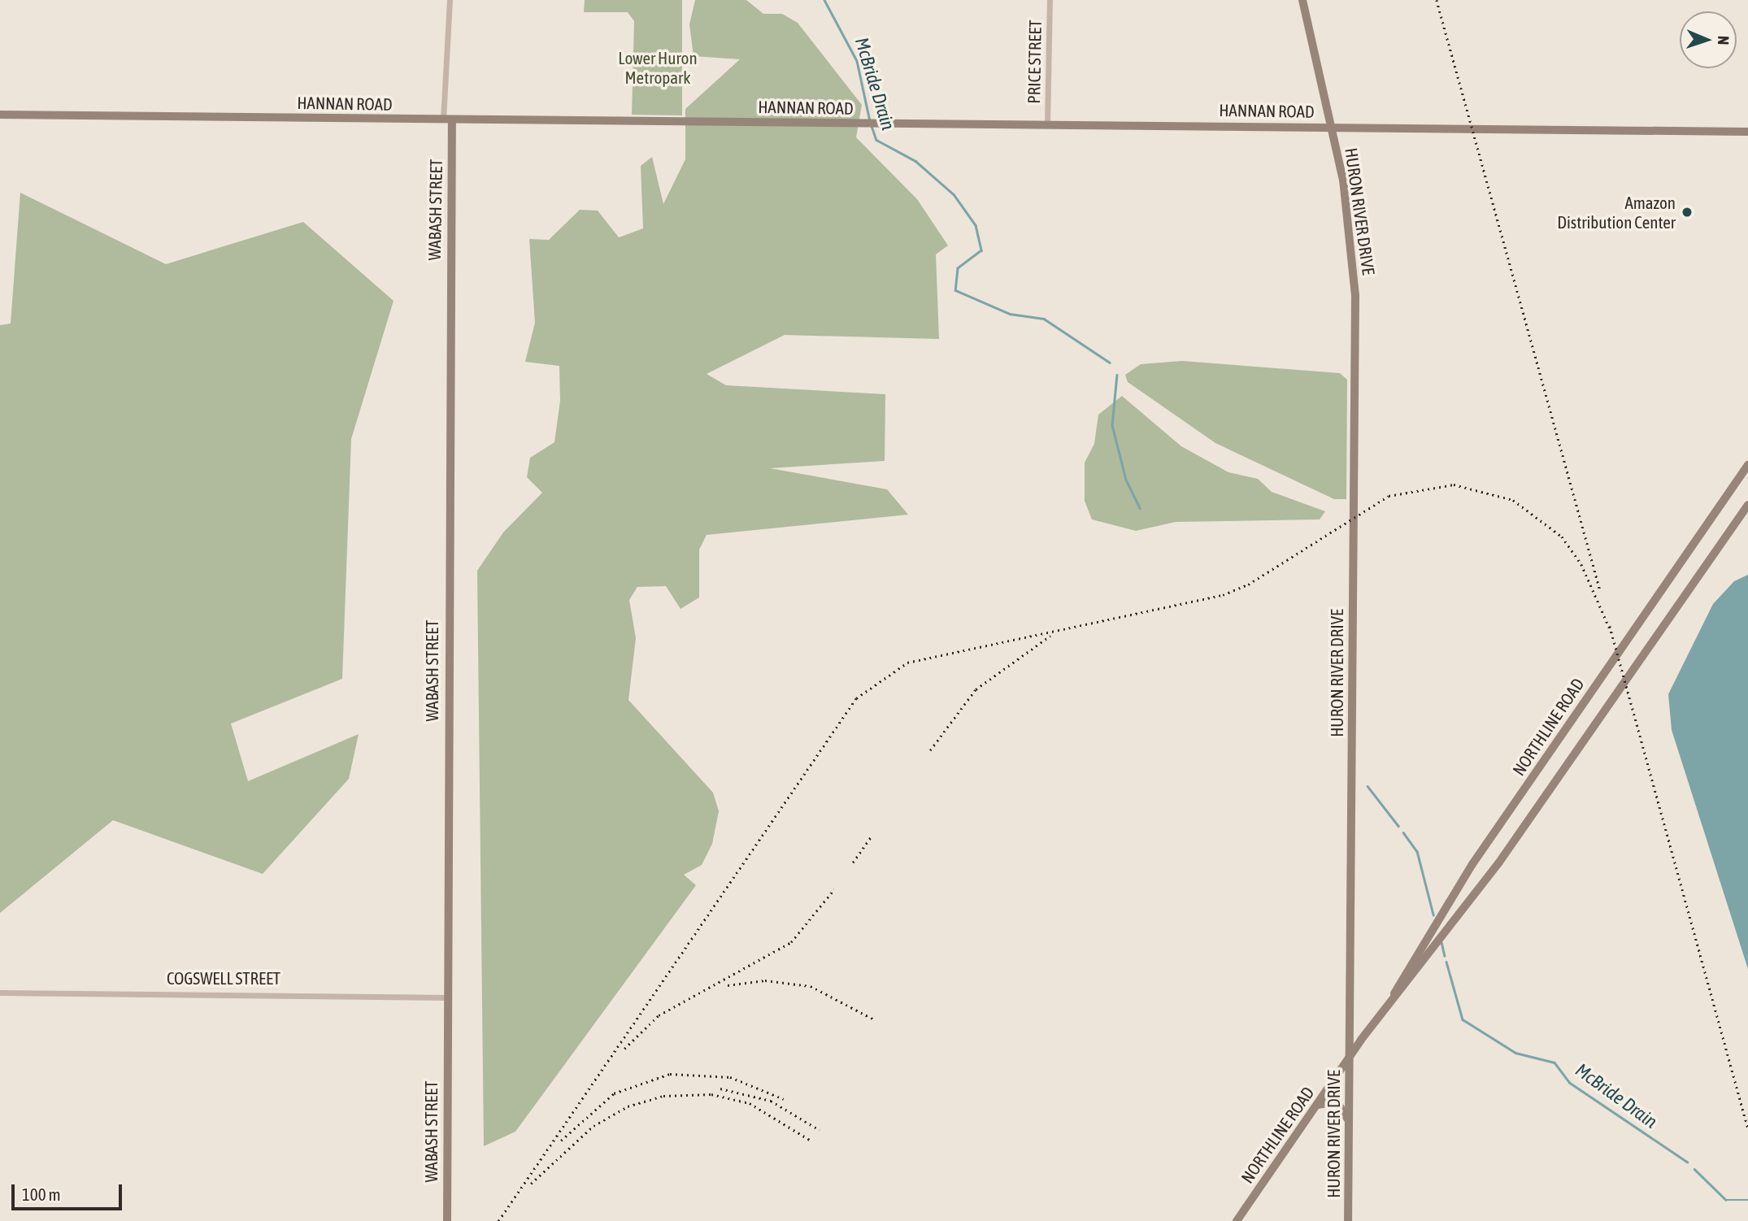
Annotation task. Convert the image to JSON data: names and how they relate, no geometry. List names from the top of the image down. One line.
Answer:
{"streets":{"street":["PRICE STREET","HANNAN ROAD","WABASH STREET","HURON RIVER DRIVE","NORTHLINE ROAD","COGSWELL STREET"]},"crossings":[["PRICE STREET","HANNAN ROAD"],["HANNAN ROAD","WABASH STREET"],["HANNAN ROAD","HURON RIVER DRIVE"],["WABASH STREET","COGSWELL STREET"],["HURON RIVER DRIVE","NORTHLINE ROAD"]],"water":["McBride Drain"],"parks":["Lower Huron Metropark"],"places":["Amazon Distribution Center"],"scale_bar":"100 m","north":"right"}
